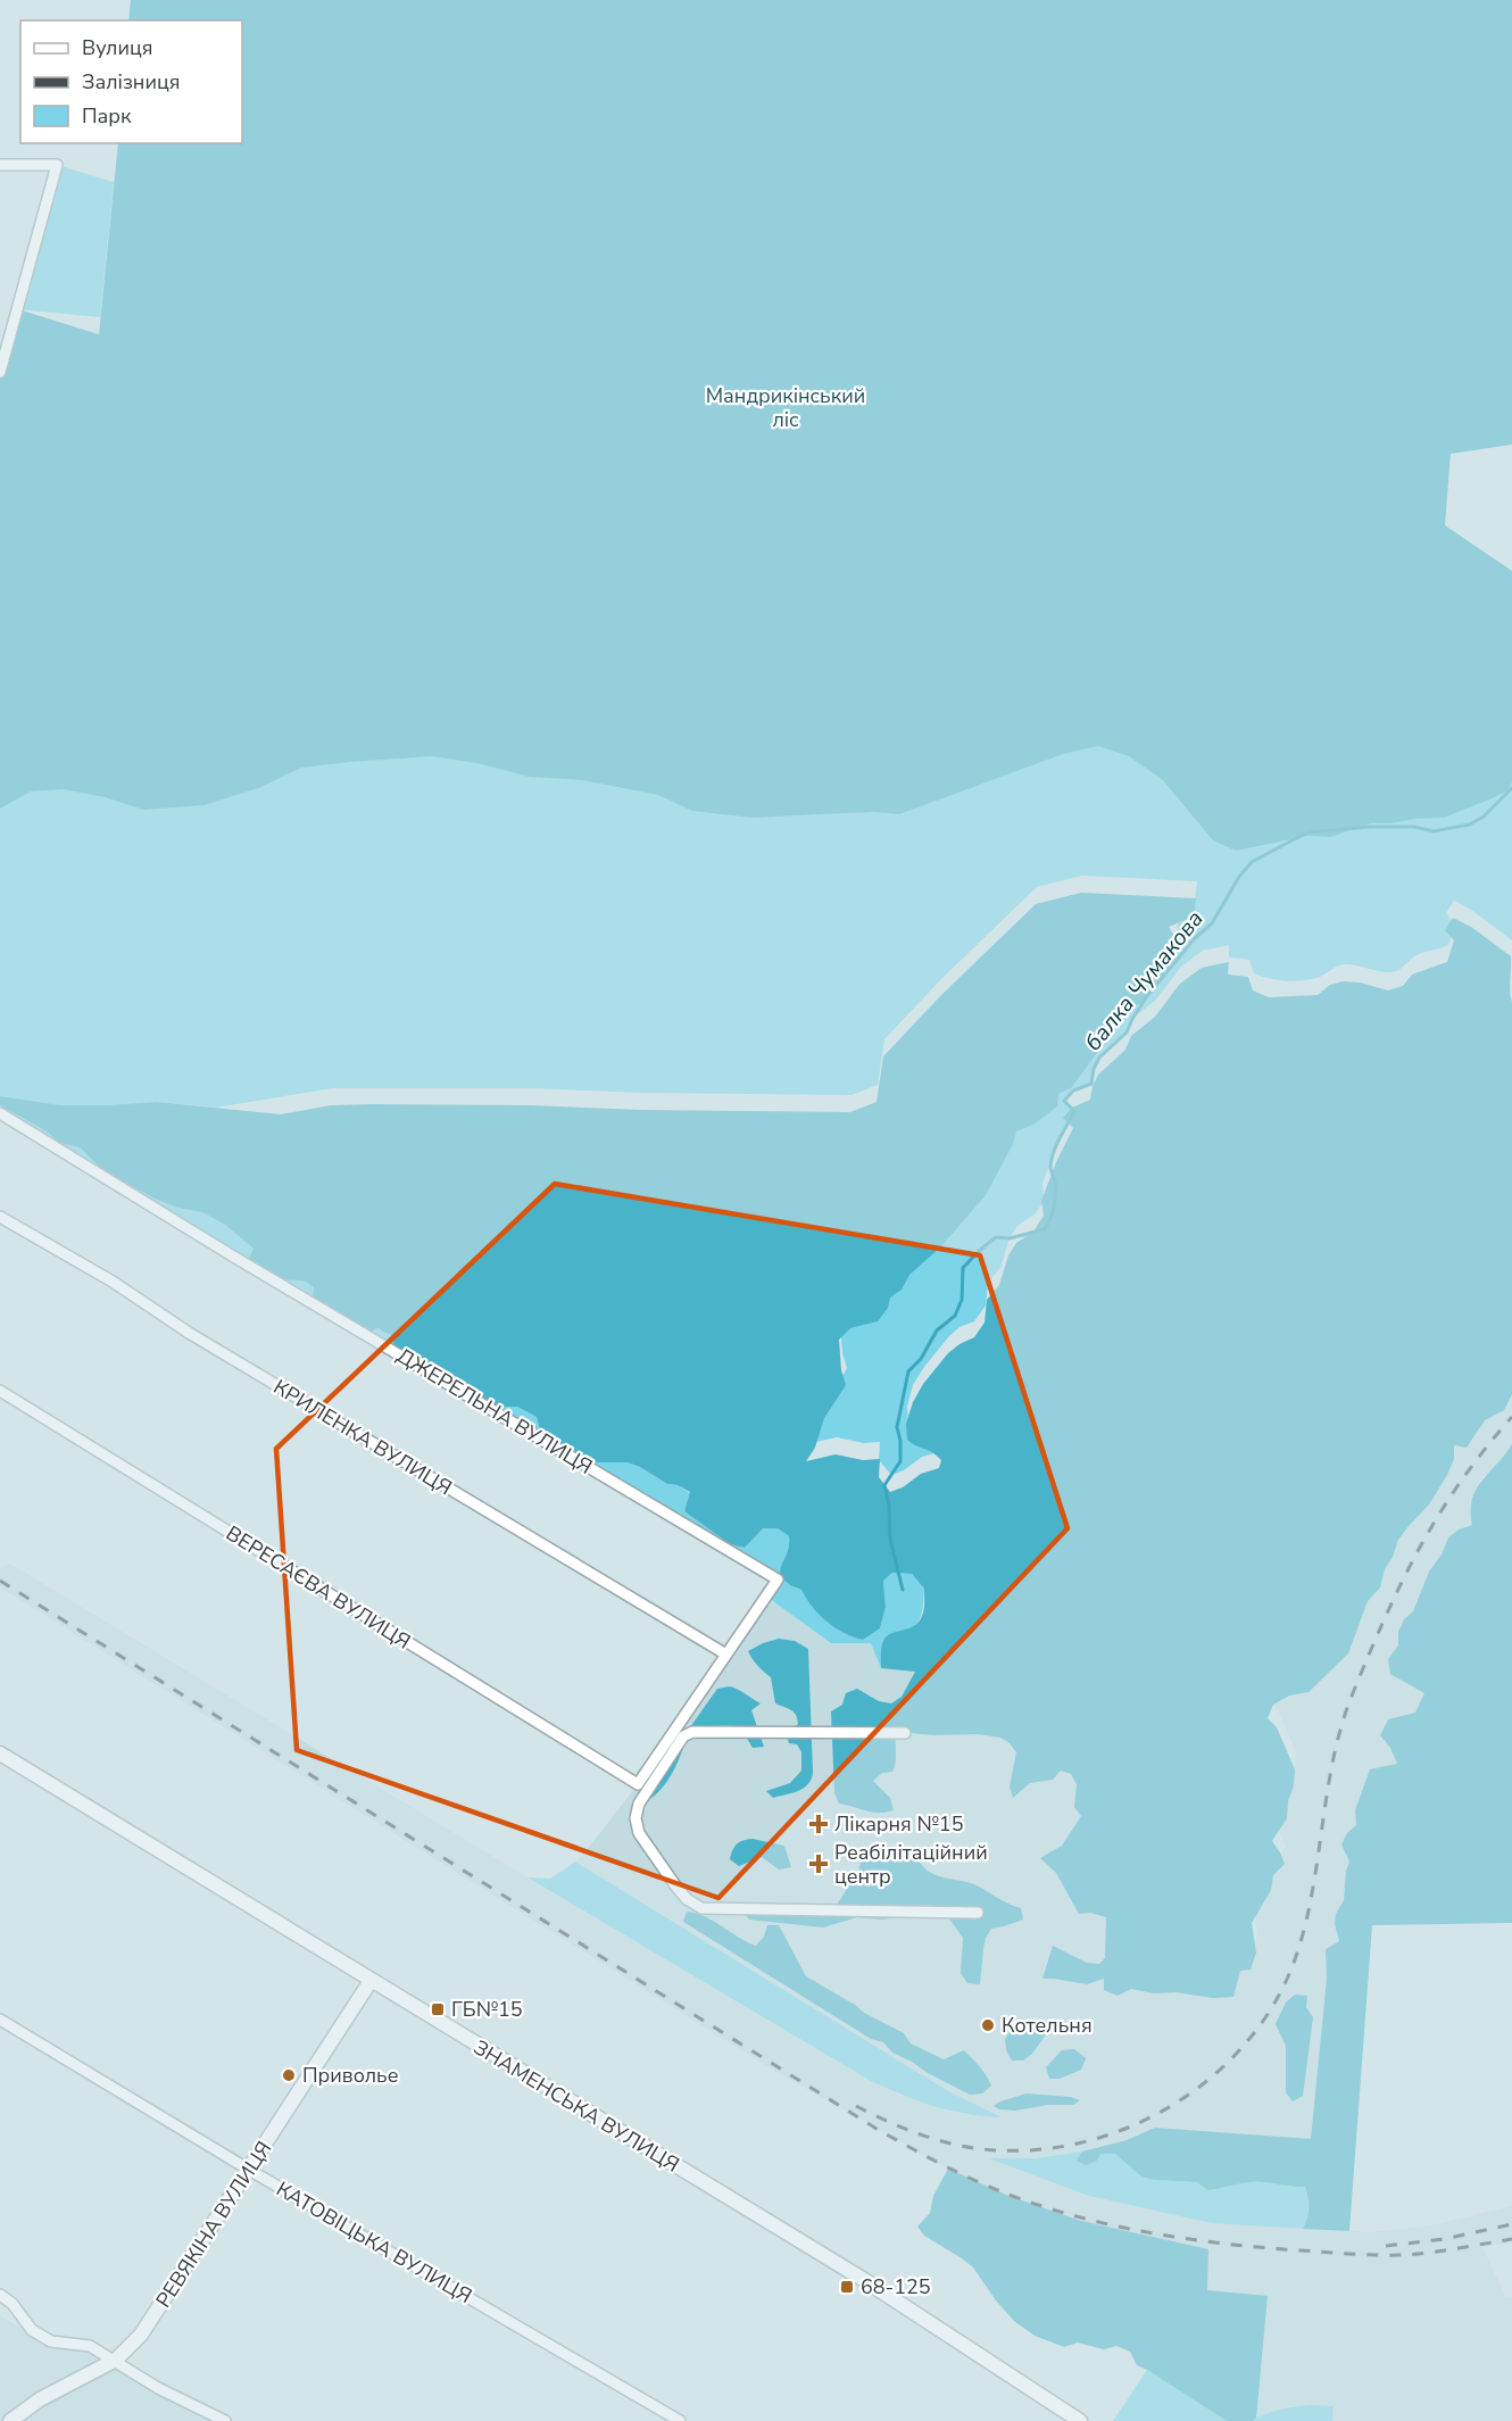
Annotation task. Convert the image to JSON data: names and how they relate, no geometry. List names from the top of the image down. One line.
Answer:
{"streets":{"main road":["ЗНАМЕНСЬКА ВУЛИЦЯ","РЕВЯКІНА ВУЛИЦЯ"],"street":["ДЖЕРЕЛЬНА ВУЛИЦЯ","КРИЛЕНКА ВУЛИЦЯ","ВЕРЕСАЄВА ВУЛИЦЯ","КАТОВІЦЬКА ВУЛИЦЯ"]},"crossings":[["ДЖЕРЕЛЬНА ВУЛИЦЯ","КРИЛЕНКА ВУЛИЦЯ"],["ДЖЕРЕЛЬНА ВУЛИЦЯ","ВЕРЕСАЄВА ВУЛИЦЯ"],["ЗНАМЕНСЬКА ВУЛИЦЯ","РЕВЯКІНА ВУЛИЦЯ"],["РЕВЯКІНА ВУЛИЦЯ","КАТОВІЦЬКА ВУЛИЦЯ"]],"water":["балка Чумакова"],"parks":["Мандрикінський ліс"],"places":{"health":["Лікарня №15","Реабілітаційний центр"],"transit":["ГБ№15","68-125"],"other":["Котельня","Приволье"]},"legend":["Вулиця","Залізниця","Парк"]}
